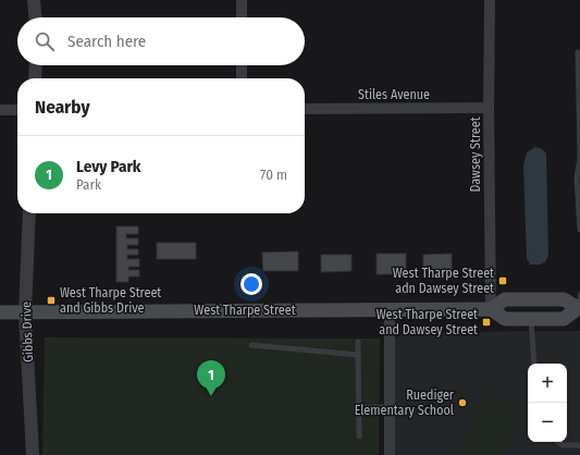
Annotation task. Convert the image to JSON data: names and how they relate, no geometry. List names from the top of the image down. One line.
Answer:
{"streets":{"main road":["West Tharpe Street"],"street":["Stiles Avenue","Dawsey Street","Gibbs Drive"]},"crossings":[["Stiles Avenue","Dawsey Street"],["Dawsey Street","West Tharpe Street"],["West Tharpe Street","Gibbs Drive"]],"places":{"transit":["West Tharpe Street adn Dawsey Street","West Tharpe Street and Gibbs Drive","West Tharpe Street and Dawsey Street"],"other":["Ruediger Elementary School"]},"page":{"search":"Search here","heading":"Nearby","list":[{"mark":"1","name":"Levy Park","note":"Park","value":"70 m"}],"pins":"1","map_buttons":["+","−"]}}
